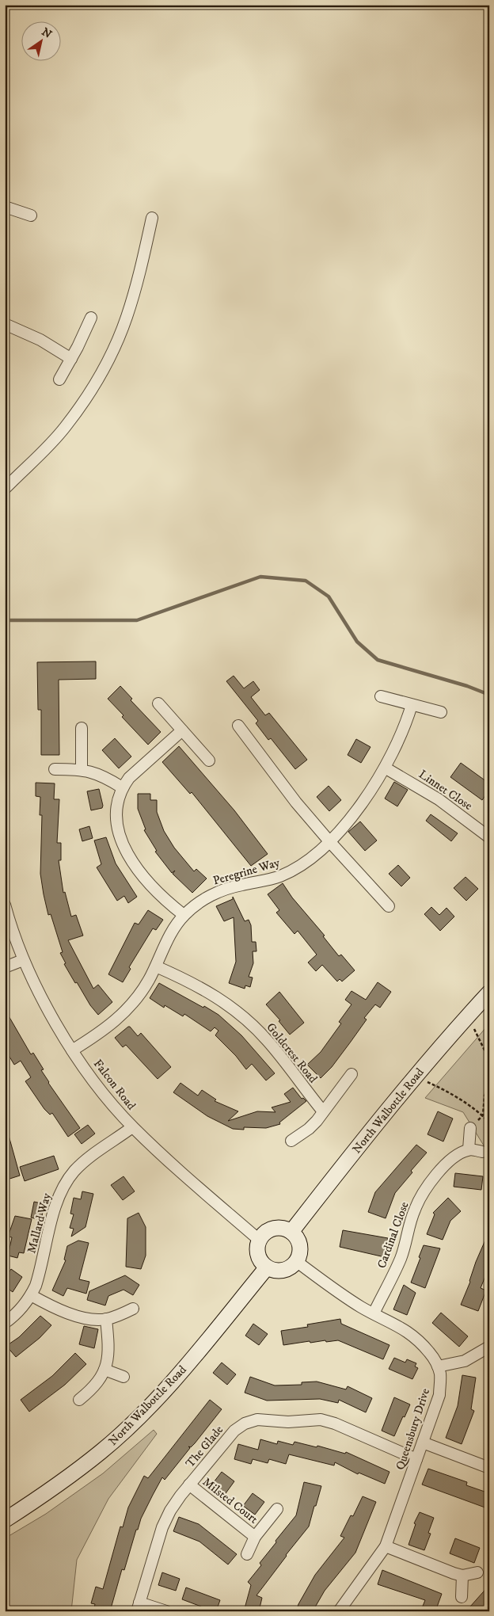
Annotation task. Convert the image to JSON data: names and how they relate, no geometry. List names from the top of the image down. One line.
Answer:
{"streets":{"street":["Linnet Close","Peregrine Way","Goldcrest Road","Falcon Road","North Walbottle Road","Mallard Way","Cardinal Close","Queensbury Drive","The Glade","Milsted Court"]},"crossings":[["Linnet Close","Peregrine Way"],["Peregrine Way","Goldcrest Road"],["Peregrine Way","Falcon Road"],["Falcon Road","North Walbottle Road"],["Falcon Road","Mallard Way"],["Falcon Road","Queensbury Drive"],["North Walbottle Road","Queensbury Drive"],["Cardinal Close","Queensbury Drive"],["Queensbury Drive","The Glade"],["The Glade","Milsted Court"]],"north":"top right"}
